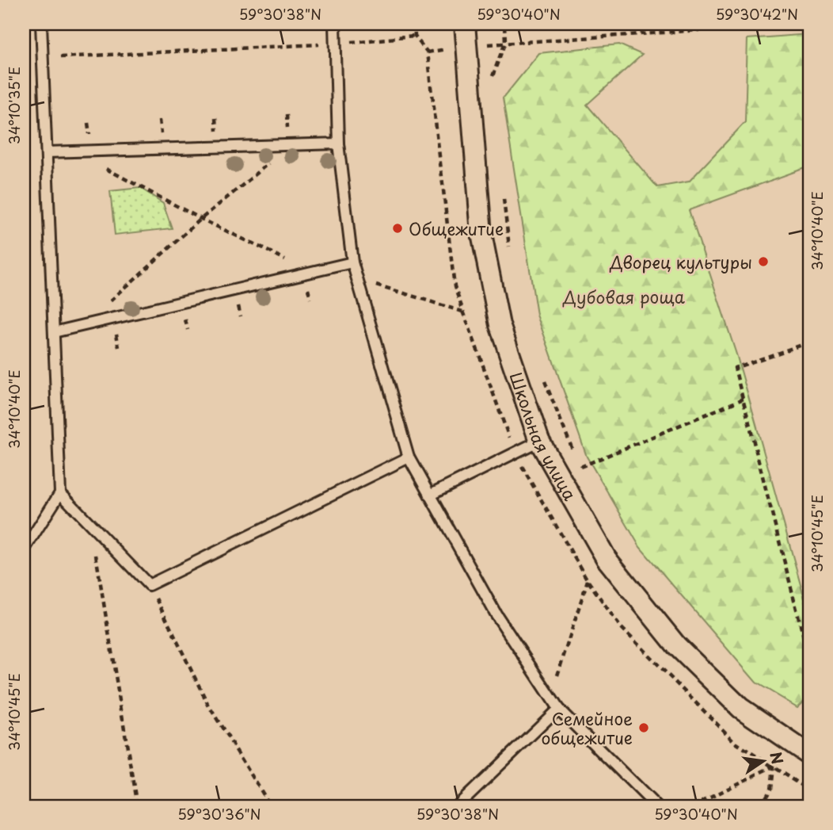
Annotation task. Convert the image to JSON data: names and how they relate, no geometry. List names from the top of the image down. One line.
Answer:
{"streets":{"street":["Школьная улица"]},"parks":["Дубовая роща"],"places":["Общежитие","Дворец культуры","Семейное общежитие"],"north":"right","coordinates":["59°30'38\"N","59°30'40\"N","59°30'42\"N","34°10'35\"E","34°10'40\"E","34°10'45\"E","59°30'36\"N"]}
